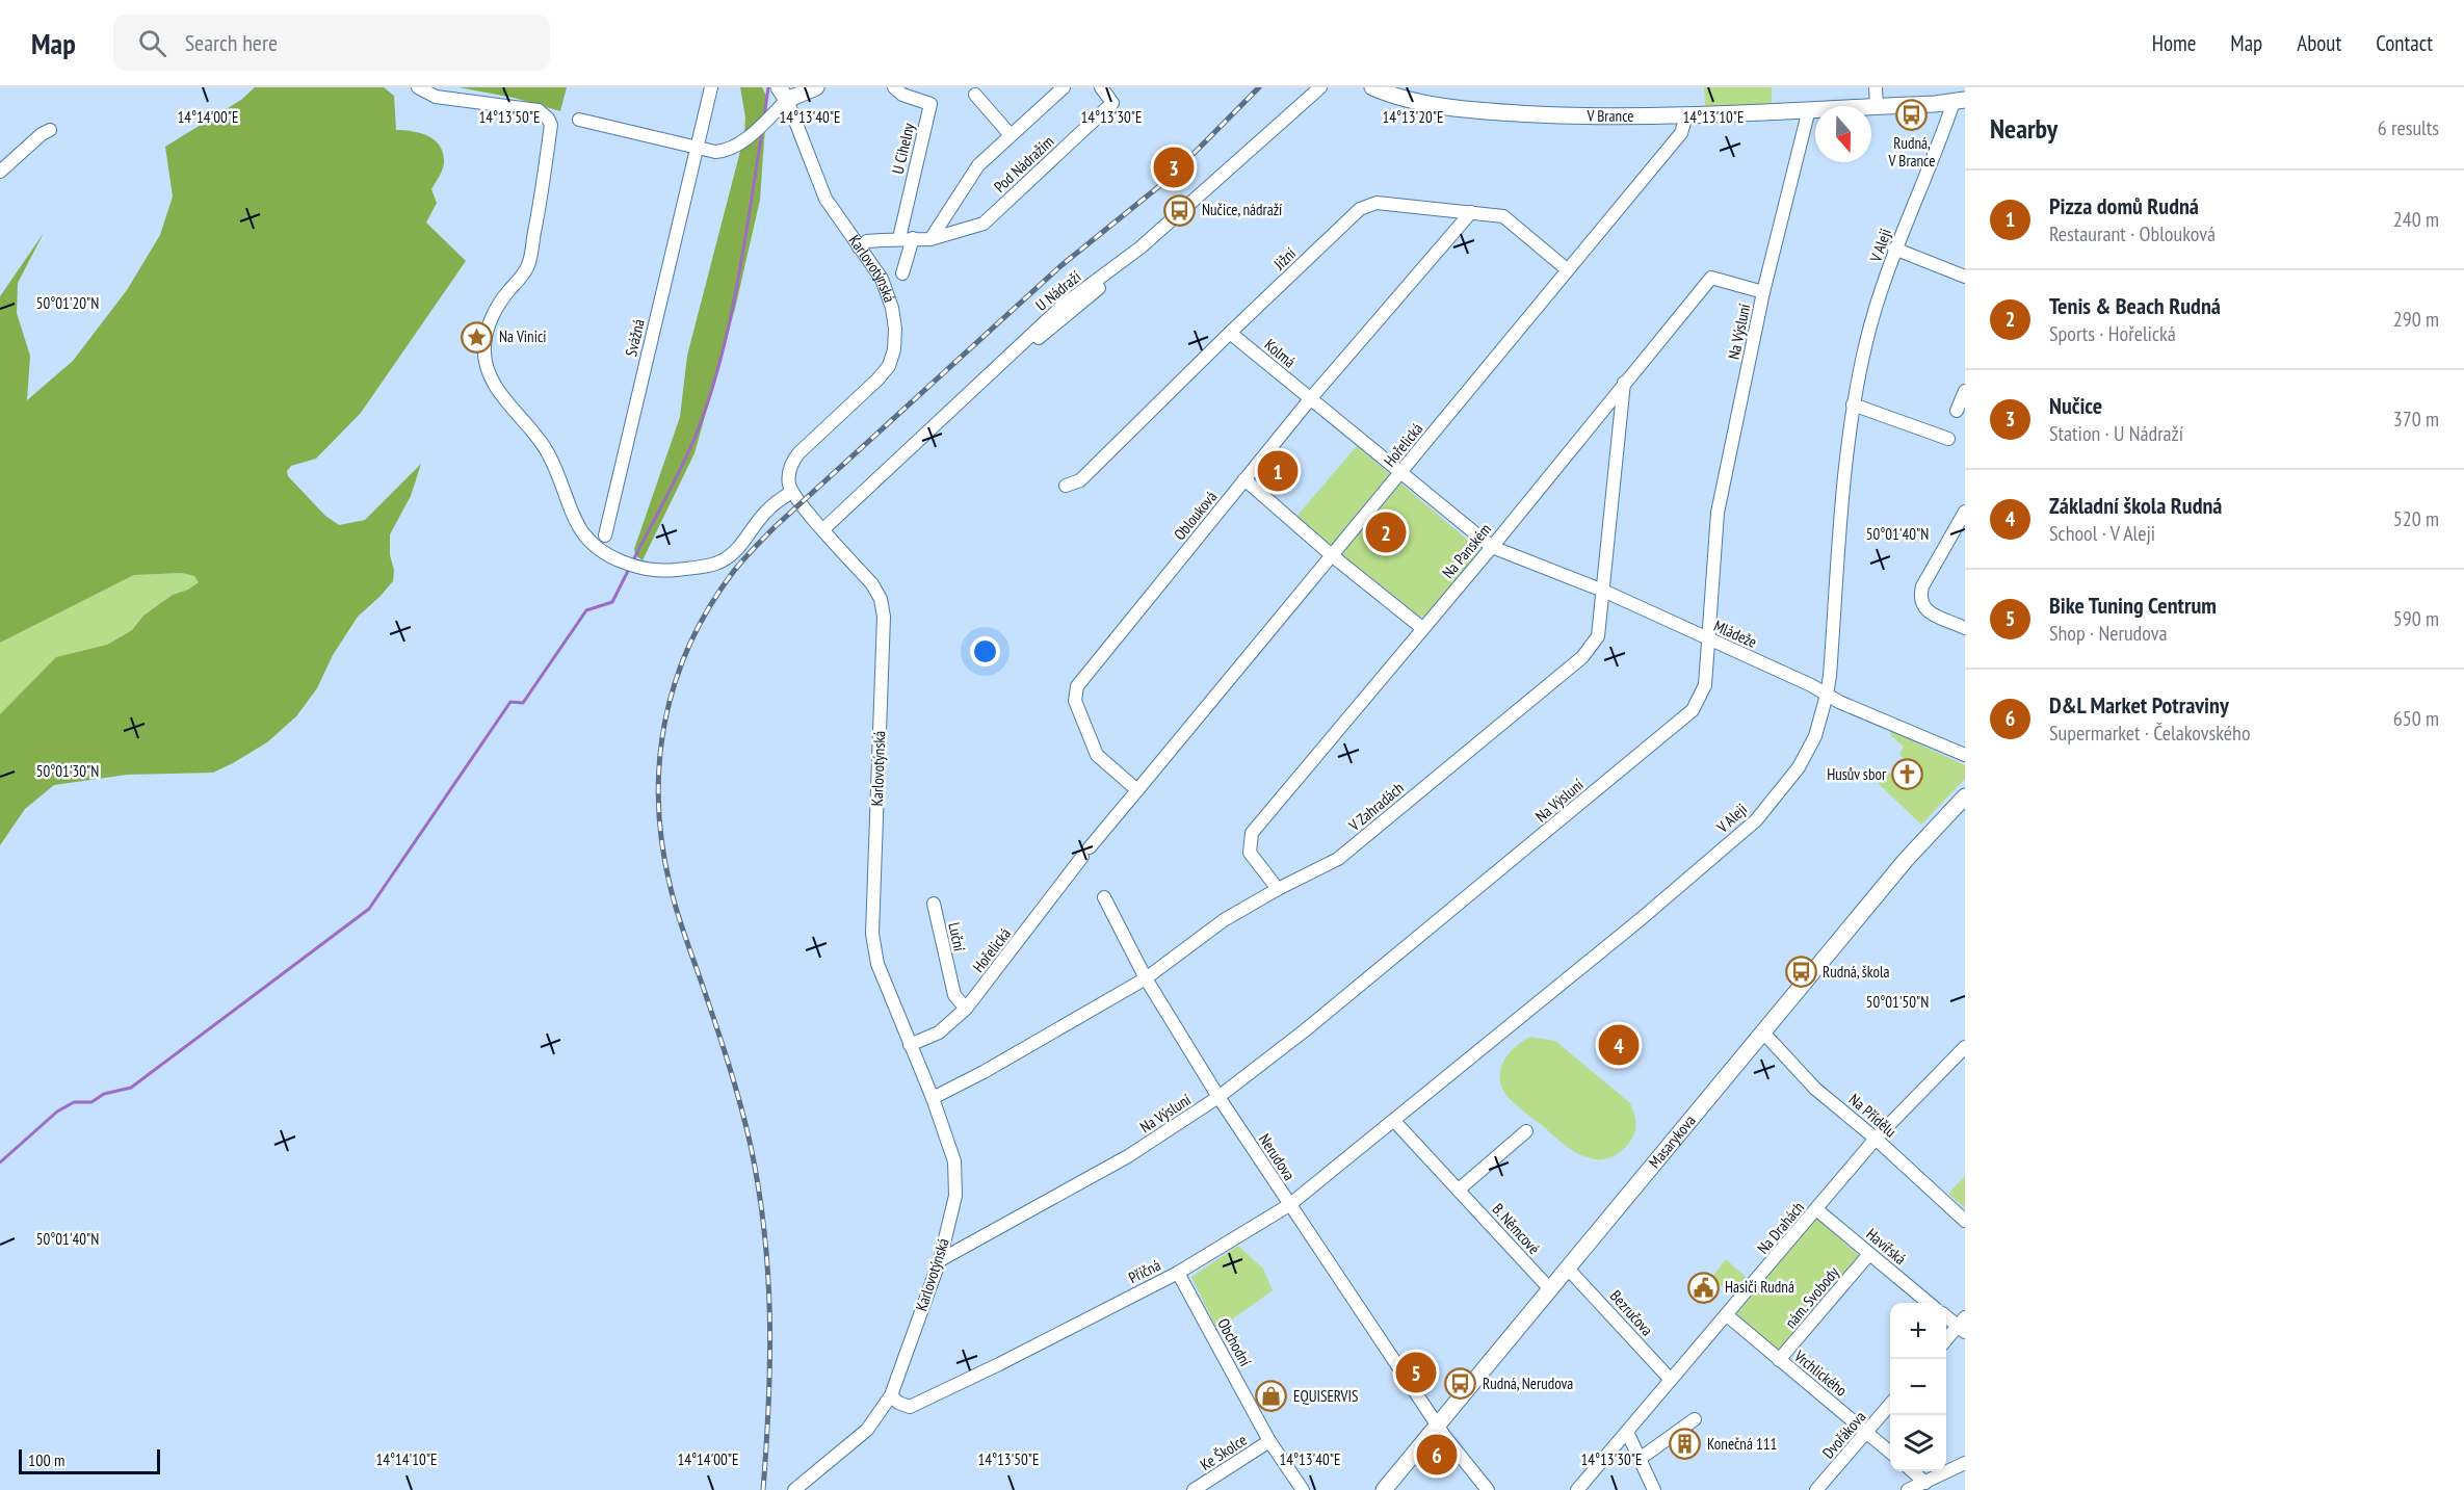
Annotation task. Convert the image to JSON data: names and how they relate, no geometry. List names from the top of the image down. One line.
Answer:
{"streets":{"main road":["V Brance","Masarykova"],"street":["U Cihelny","Pod Nádražím","V Aleji","Jižní","Karlovotýnská","U Nádraží","Na Výsluní","Svážná","Kolmá","Hořelická","Oblouková","Na Panském","Mládeže","V Zahradách","Luční","Na Přídělu","Nerudova","Na Drahách","B. Němcové","Havířská","Příčná","nám. Svobody","Bezručova","Obchodní","Vrchlického","Dvořákova","Ke Školce"]},"crossings":[["V Brance","V Aleji"],["V Brance","Na Výsluní"],["V Brance","Hořelická"],["U Cihelny","Pod Nádražím"],["Pod Nádražím","Karlovotýnská"],["V Aleji","Mládeže"],["V Aleji","B. Němcové"],["V Aleji","Příčná"],["Jižní","Kolmá"],["Jižní","Hořelická"],["Jižní","Oblouková"],["Karlovotýnská","U Nádraží"],["Karlovotýnská","Na Výsluní"],["Karlovotýnská","Hořelická"],["Karlovotýnská","V Zahradách"],["Karlovotýnská","Příčná"],["Na Výsluní","Na Panském"],["Na Výsluní","Mládeže"],["Na Výsluní","Nerudova"],["Kolmá","Hořelická"],["Kolmá","Oblouková"],["Kolmá","Mládeže"],["Hořelická","Oblouková"],["Hořelická","Mládeže"],["Hořelická","Luční"],["Na Panském","Mládeže"],["Na Panském","V Zahradách"],["Mládeže","V Zahradách"],["V Zahradách","Nerudova"],["Na Přídělu","Masarykova"],["Na Přídělu","Na Drahách"],["Masarykova","Nerudova"],["Masarykova","B. Němcové"],["Masarykova","Bezručova"],["Nerudova","Příčná"],["Na Drahách","Havířská"],["Na Drahách","Bezručova"],["Na Drahách","Vrchlického"],["B. Němcové","Příčná"],["Havířská","nám. Svobody"],["Příčná","Obchodní"],["nám. Svobody","Vrchlického"],["Obchodní","Ke Školce"],["Vrchlického","Dvořákova"]],"places":{"bus stop":["Rudná, V Brance","Nučice, nádraží","Rudná, škola","Rudná, Nerudova"],"place":["Na Vinici"],"church":["Husův sbor"],"public building":["Hasiči Rudná"],"shop":["EQUISERVIS"],"building":["Konečná 111"]},"scale_bar":"100 m","north":"bottom","page":{"header":"Map","search":"Search here","nav":["Home","Map","About","Contact"],"heading":["Nearby","6 results"],"pins":["3","1","2","4","5","6"],"list":[{"mark":"1","name":"Pizza domů Rudná","note":"Restaurant · Oblouková","value":"240 m"},{"mark":"2","name":"Tenis & Beach Rudná","note":"Sports · Hořelická","value":"290 m"},{"mark":"3","name":"Nučice","note":"Station · U Nádraží","value":"370 m"},{"mark":"4","name":"Základní škola Rudná","note":"School · V Aleji","value":"520 m"},{"mark":"5","name":"Bike Tuning Centrum","note":"Shop · Nerudova","value":"590 m"},{"mark":"6","name":"D&L Market Potraviny","note":"Supermarket · Čelakovského","value":"650 m"}],"map_buttons":["+","−"],"scale":"100 m"},"coordinates":["14°14'00\"E","14°13'50\"E","14°13'40\"E","14°13'30\"E","14°13'20\"E","14°13'10\"E","50°01'20\"N","50°01'40\"N","50°01'30\"N","50°01'50\"N","14°14'10\"E"]}
